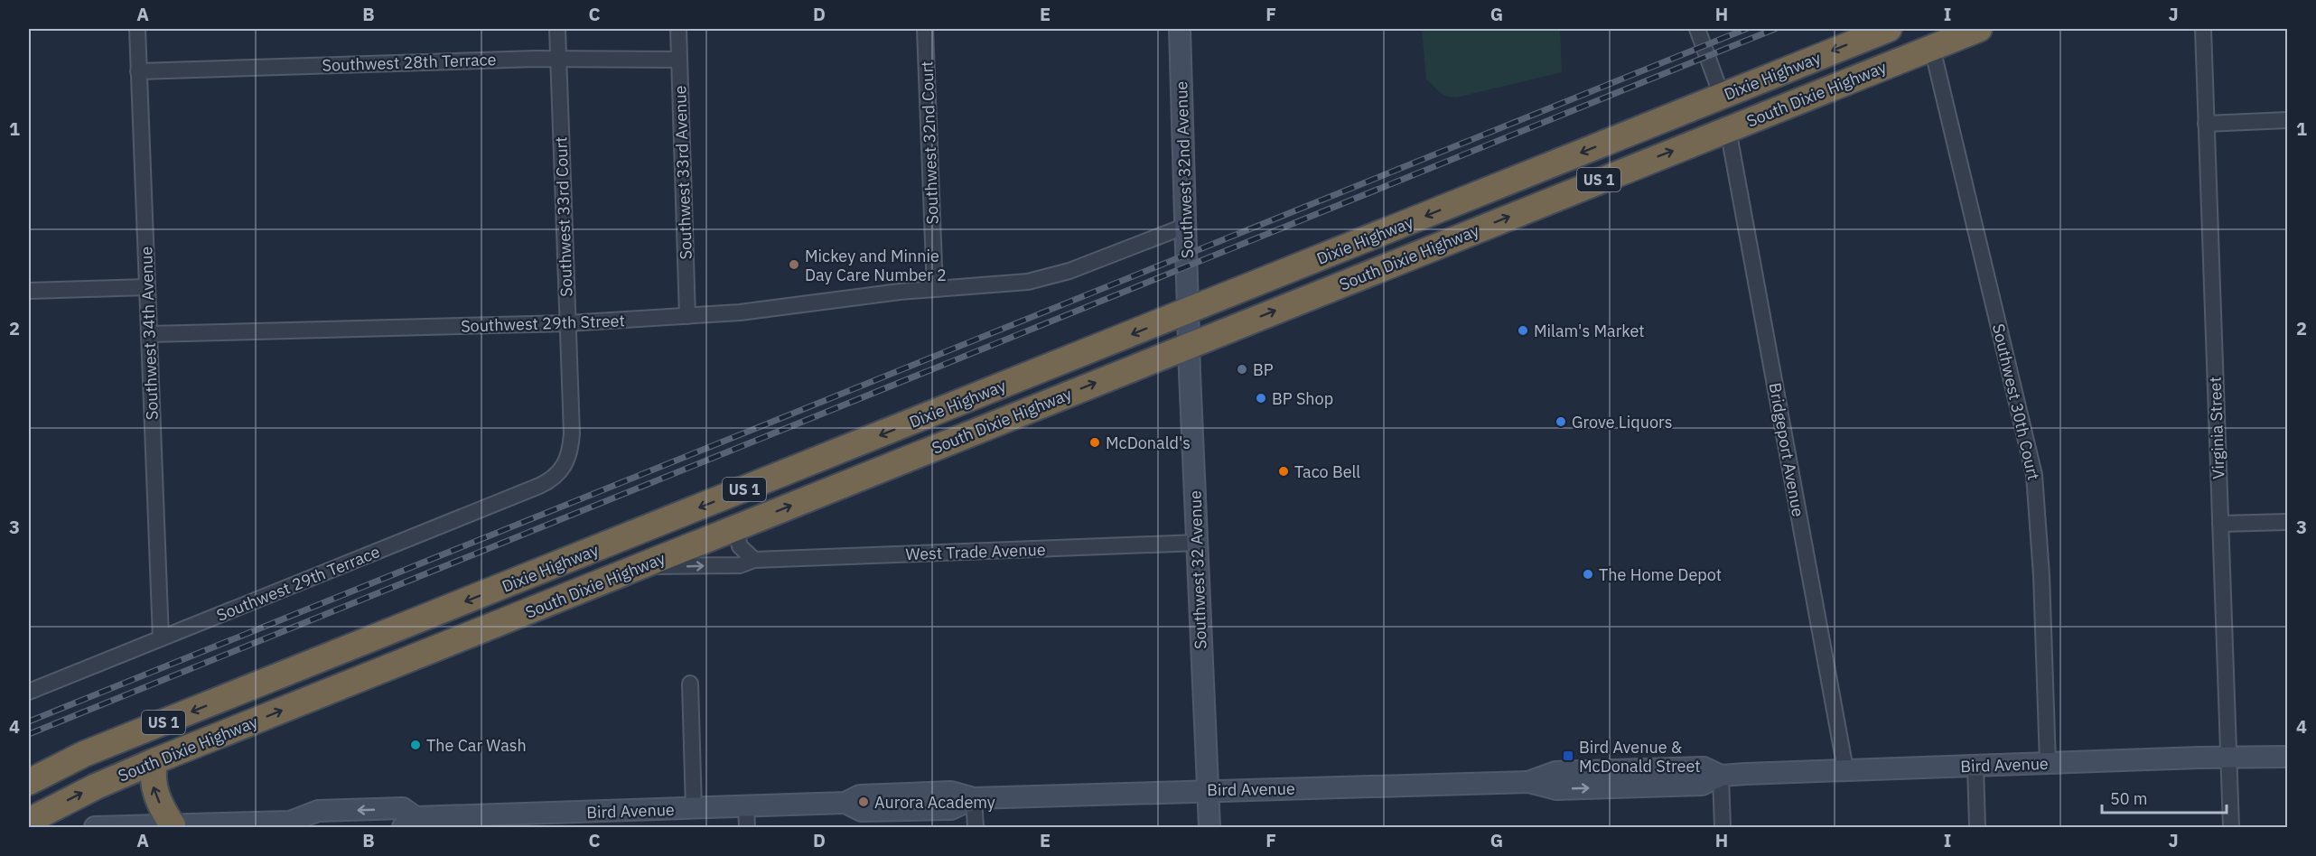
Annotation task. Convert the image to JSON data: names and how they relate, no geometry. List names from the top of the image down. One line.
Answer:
{"streets":{"highway":["Dixie Highway","South Dixie Highway","US 1"],"street":["Southwest 28th Terrace","Southwest 32nd Court","Southwest 32nd Avenue","Southwest 33rd Avenue","Southwest 33rd Court","Southwest 29th Street","Southwest 34th Avenue","Southwest 30th Court","Virginia Street","Bridgeport Avenue","West Trade Avenue","Southwest 32 Avenue","Southwest 29th Terrace","Bird Avenue"]},"crossings":[["Southwest 28th Terrace","Southwest 33rd Avenue"],["Southwest 28th Terrace","Southwest 33rd Court"],["Southwest 28th Terrace","Southwest 34th Avenue"],["Dixie Highway","Southwest 32nd Avenue"],["Dixie Highway","Southwest 32 Avenue"],["South Dixie Highway","Southwest 30th Court"],["South Dixie Highway","Bridgeport Avenue"],["South Dixie Highway","West Trade Avenue"],["South Dixie Highway","Southwest 32 Avenue"],["Southwest 32nd Court","Southwest 29th Street"],["Southwest 32nd Avenue","Southwest 32 Avenue"],["Southwest 33rd Avenue","Southwest 29th Street"],["Southwest 33rd Court","Southwest 29th Street"],["Southwest 33rd Court","Southwest 29th Terrace"],["Southwest 29th Street","Southwest 34th Avenue"],["Southwest 34th Avenue","Southwest 29th Terrace"],["Southwest 30th Court","Bird Avenue"],["Virginia Street","Bird Avenue"],["Bridgeport Avenue","Bird Avenue"],["West Trade Avenue","Southwest 32 Avenue"],["Southwest 32 Avenue","Bird Avenue"]],"one_way":["Dixie Highway","South Dixie Highway"],"places":{"other":["Mickey and Minnie Day Care Number 2","Milam's Market","BP","BP Shop","Grove Liquors","McDonald's","Taco Bell","The Home Depot","The Car Wash","Aurora Academy"],"transit":["Bird Avenue & McDonald Street"]},"scale_bar":"50 m","grid":{"columns":["A","B","C","D","E","F","G","H","I","J"],"rows":["1","2","3","4"]}}
